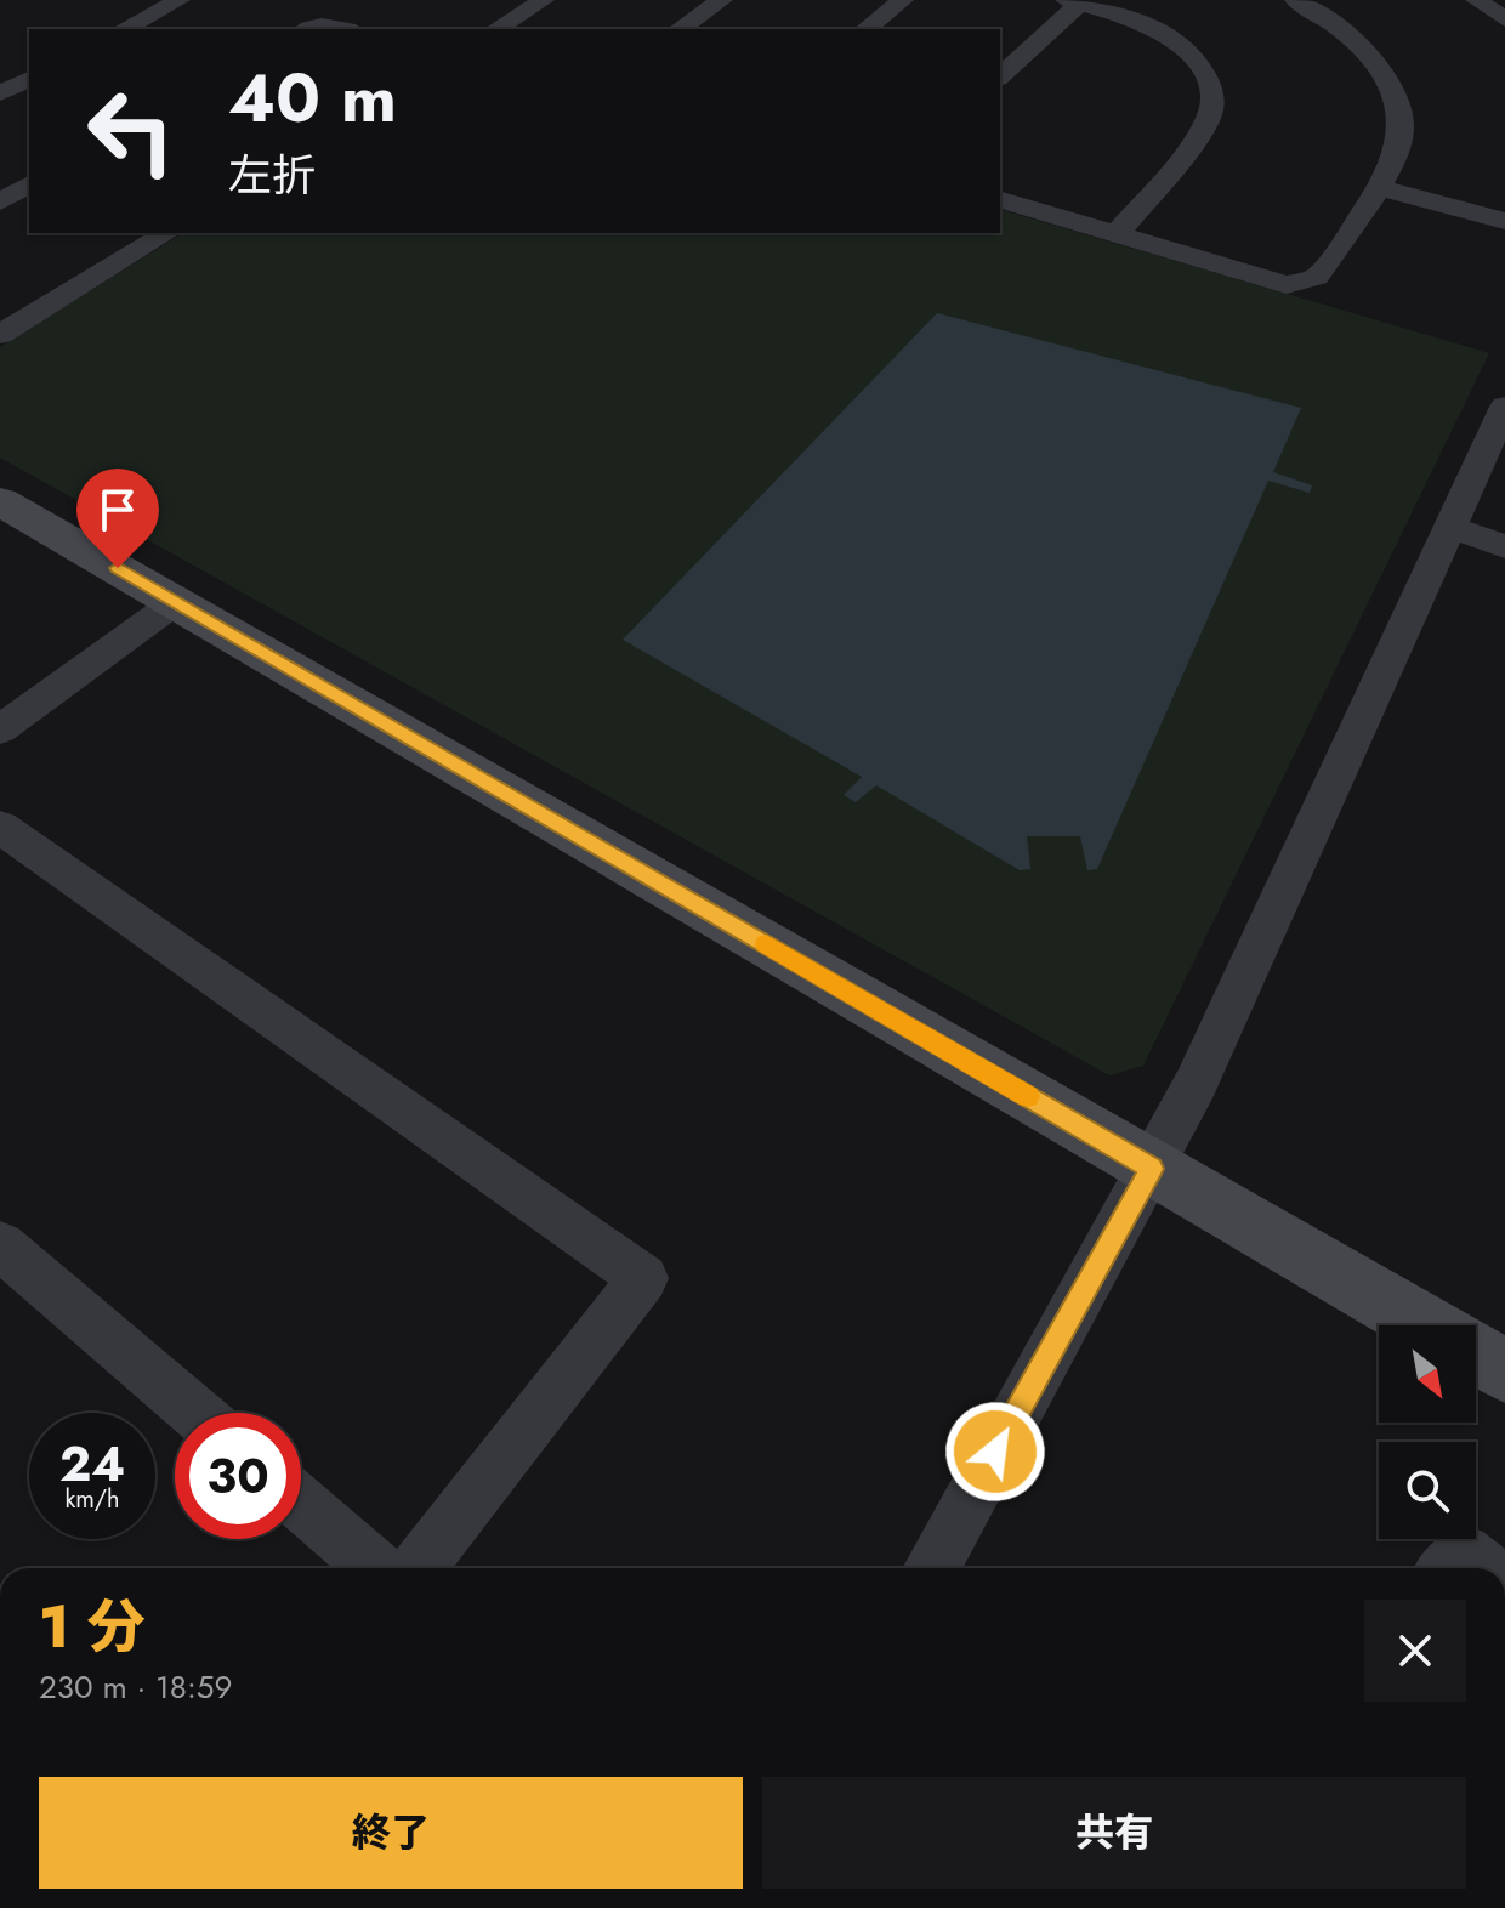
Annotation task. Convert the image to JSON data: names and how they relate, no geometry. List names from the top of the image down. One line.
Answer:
{"north":"bottom right","page":{"turn":["40 m","左折"],"speed":"24 km/h","limit":"30","heading":["1 分","230 m · 18:59"],"buttons":["終了","共有"]}}
